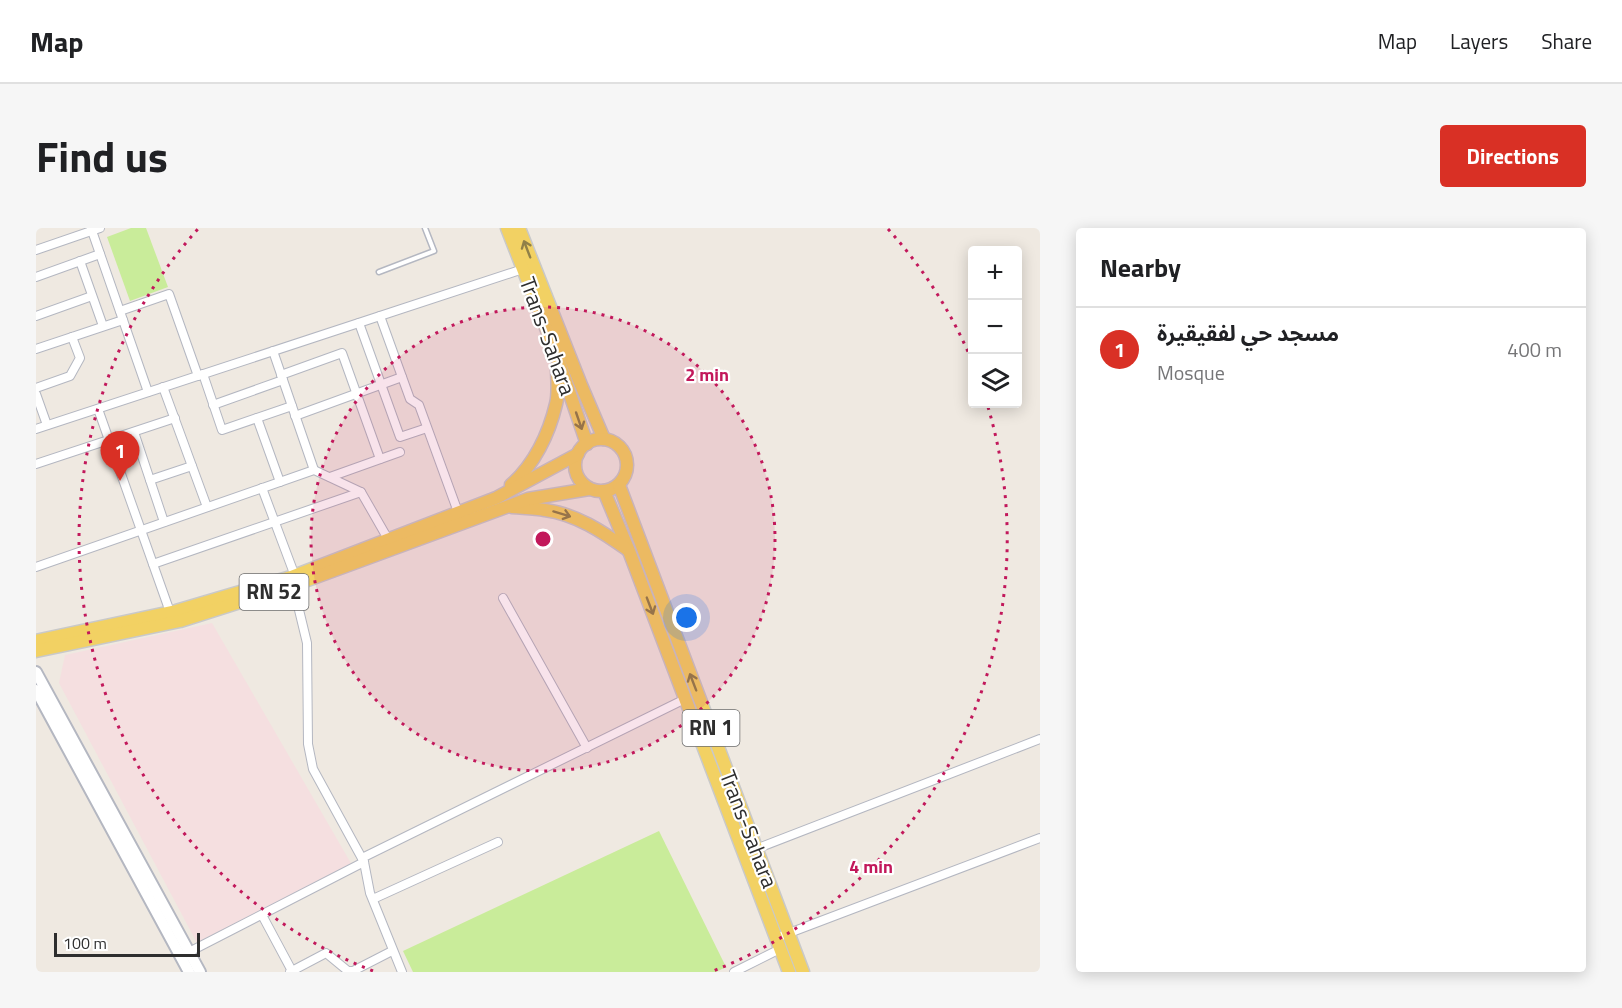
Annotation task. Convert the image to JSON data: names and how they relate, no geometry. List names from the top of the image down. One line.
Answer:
{"streets":{"main road":["Trans-Sahara","RN 52","RN 1"]},"scale_bar":"100 m","page":{"header":"Map","nav":["Map","Layers","Share"],"title":"Find us","buttons":"Directions","heading":"Nearby","map_buttons":["+","−"],"list":[{"mark":"1","name":"مسجد حي لفقيقيرة","note":"Mosque","value":"400 m"}],"pins":"1","scale":"100 m"},"rings":["2 min","4 min"]}
